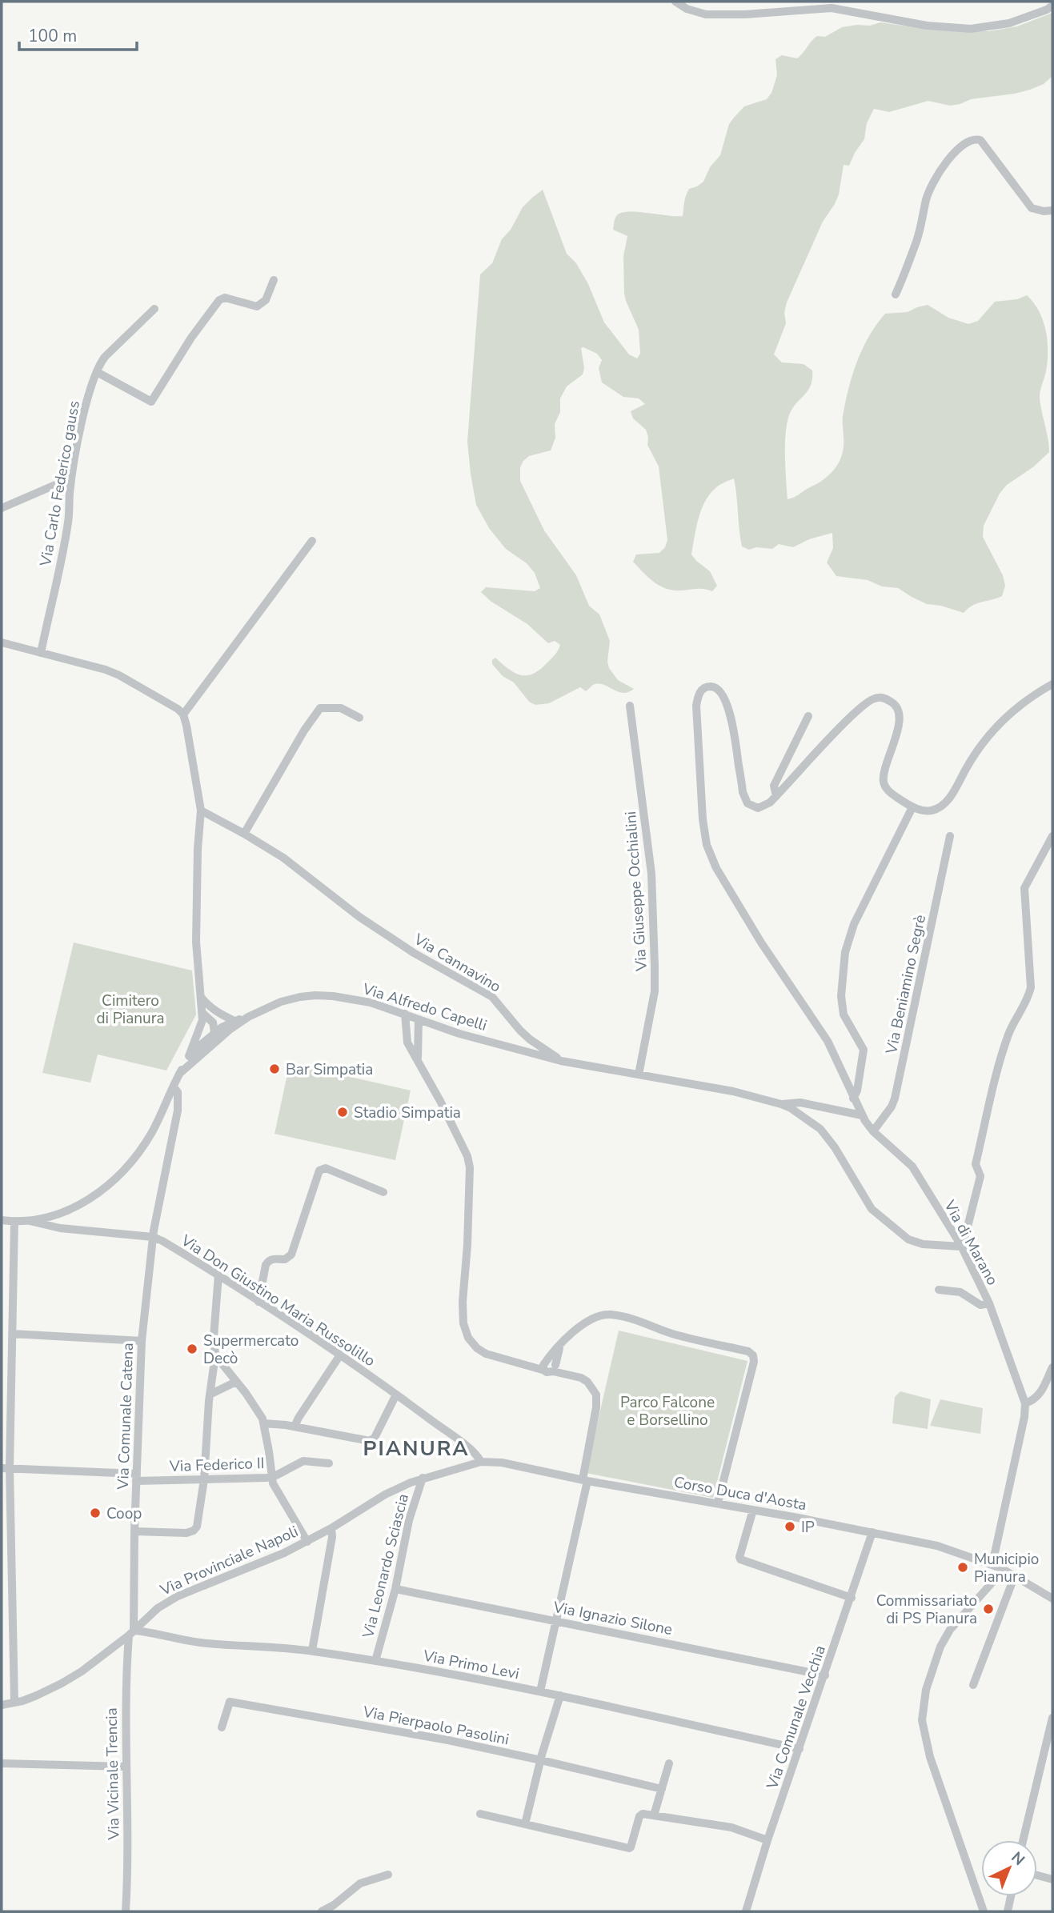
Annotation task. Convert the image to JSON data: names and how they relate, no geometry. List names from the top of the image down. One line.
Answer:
{"streets":{"street":["Via Carlo Federico gauss","Via Giuseppe Occhialini","Via Cannavino","Via Beniamino Segrè","Via Alfredo Capelli","Via di Marano","Via Don Giustino Maria Russolillo","Via Comunale Catena","Via Federico II","Corso Duca d'Aosta","Via Provinciale Napoli","Via Leonardo Sciascia","Via Ignazio Silone","Via Primo Levi","Via Comunale Vecchia","Via Pierpaolo Pasolini","Via Vicinale Trencia"]},"crossings":[["Via Giuseppe Occhialini","Via Cannavino"],["Via Cannavino","Via Alfredo Capelli"],["Via Cannavino","Via di Marano"],["Via Beniamino Segrè","Via di Marano"],["Via Don Giustino Maria Russolillo","Via Comunale Catena"],["Via Don Giustino Maria Russolillo","Corso Duca d'Aosta"],["Via Don Giustino Maria Russolillo","Via Provinciale Napoli"],["Via Comunale Catena","Via Federico II"],["Via Comunale Catena","Via Provinciale Napoli"],["Via Comunale Catena","Via Primo Levi"],["Via Comunale Catena","Via Vicinale Trencia"],["Corso Duca d'Aosta","Via Provinciale Napoli"],["Corso Duca d'Aosta","Via Comunale Vecchia"],["Via Provinciale Napoli","Via Leonardo Sciascia"],["Via Provinciale Napoli","Via Primo Levi"],["Via Provinciale Napoli","Via Vicinale Trencia"],["Via Leonardo Sciascia","Via Ignazio Silone"],["Via Leonardo Sciascia","Via Primo Levi"],["Via Ignazio Silone","Via Comunale Vecchia"],["Via Primo Levi","Via Comunale Vecchia"],["Via Primo Levi","Via Vicinale Trencia"]],"districts":["PIANURA"],"parks":["Cimitero di Pianura","Parco Falcone e Borsellino"],"places":["Bar Simpatia","Stadio Simpatia","Supermercato Decò","Coop","IP","Municipio Pianura","Commissariato di PS Pianura"],"scale_bar":"100 m","north":"top right"}
